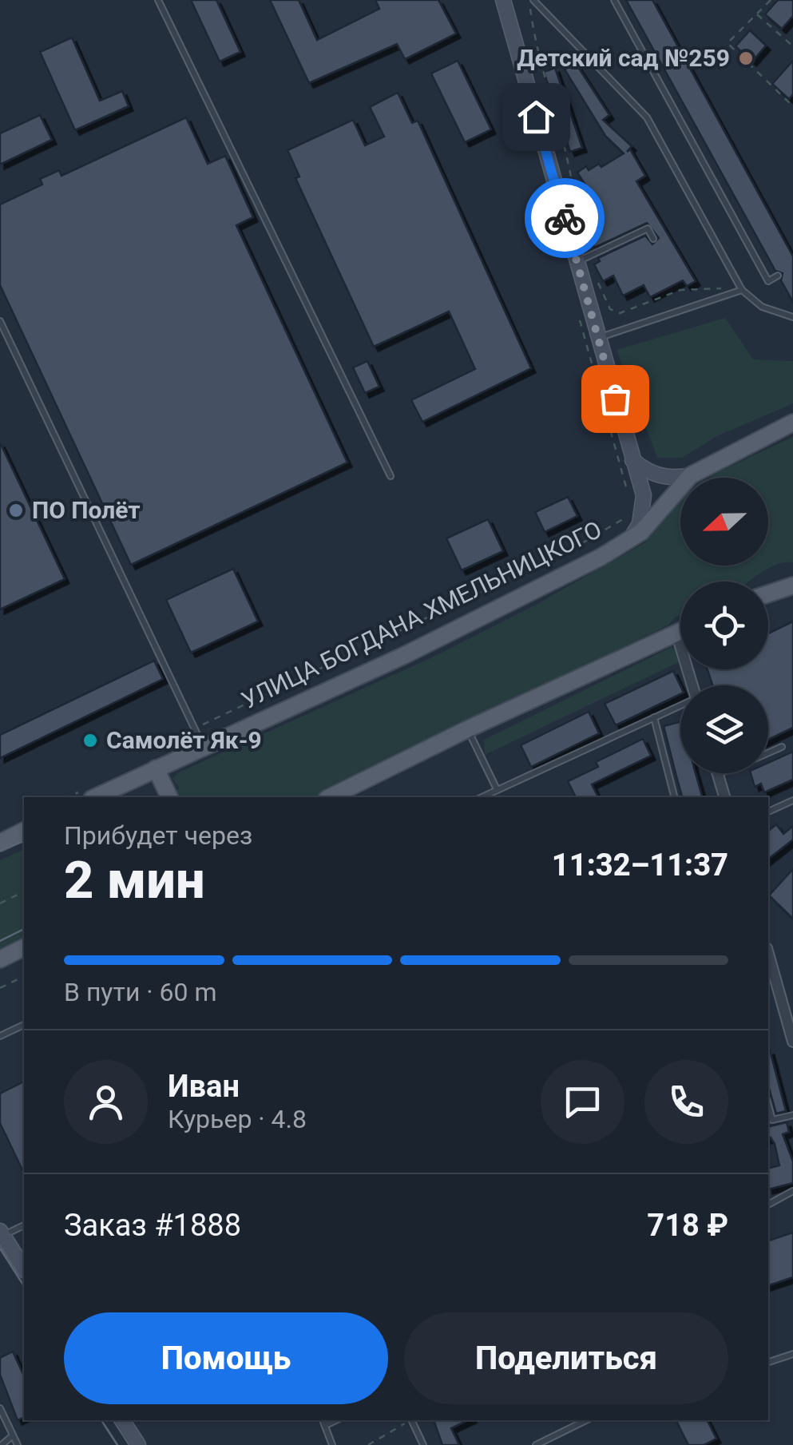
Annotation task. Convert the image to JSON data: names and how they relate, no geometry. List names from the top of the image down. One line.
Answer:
{"streets":{"main road":["УЛИЦА БОГДАНА ХМЕЛЬНИЦКОГО"]},"places":["Детский сад №259","ПО Полёт","Самолёт Як-9"],"north":"left","page":{"heading":["2 мин","Прибудет через","11:32–11:37"],"panel":["Иван","Курьер · 4.8","Заказ #1888","718 ₽"],"bar":"В пути · 60 m","buttons":["Помощь","Поделиться"]}}
